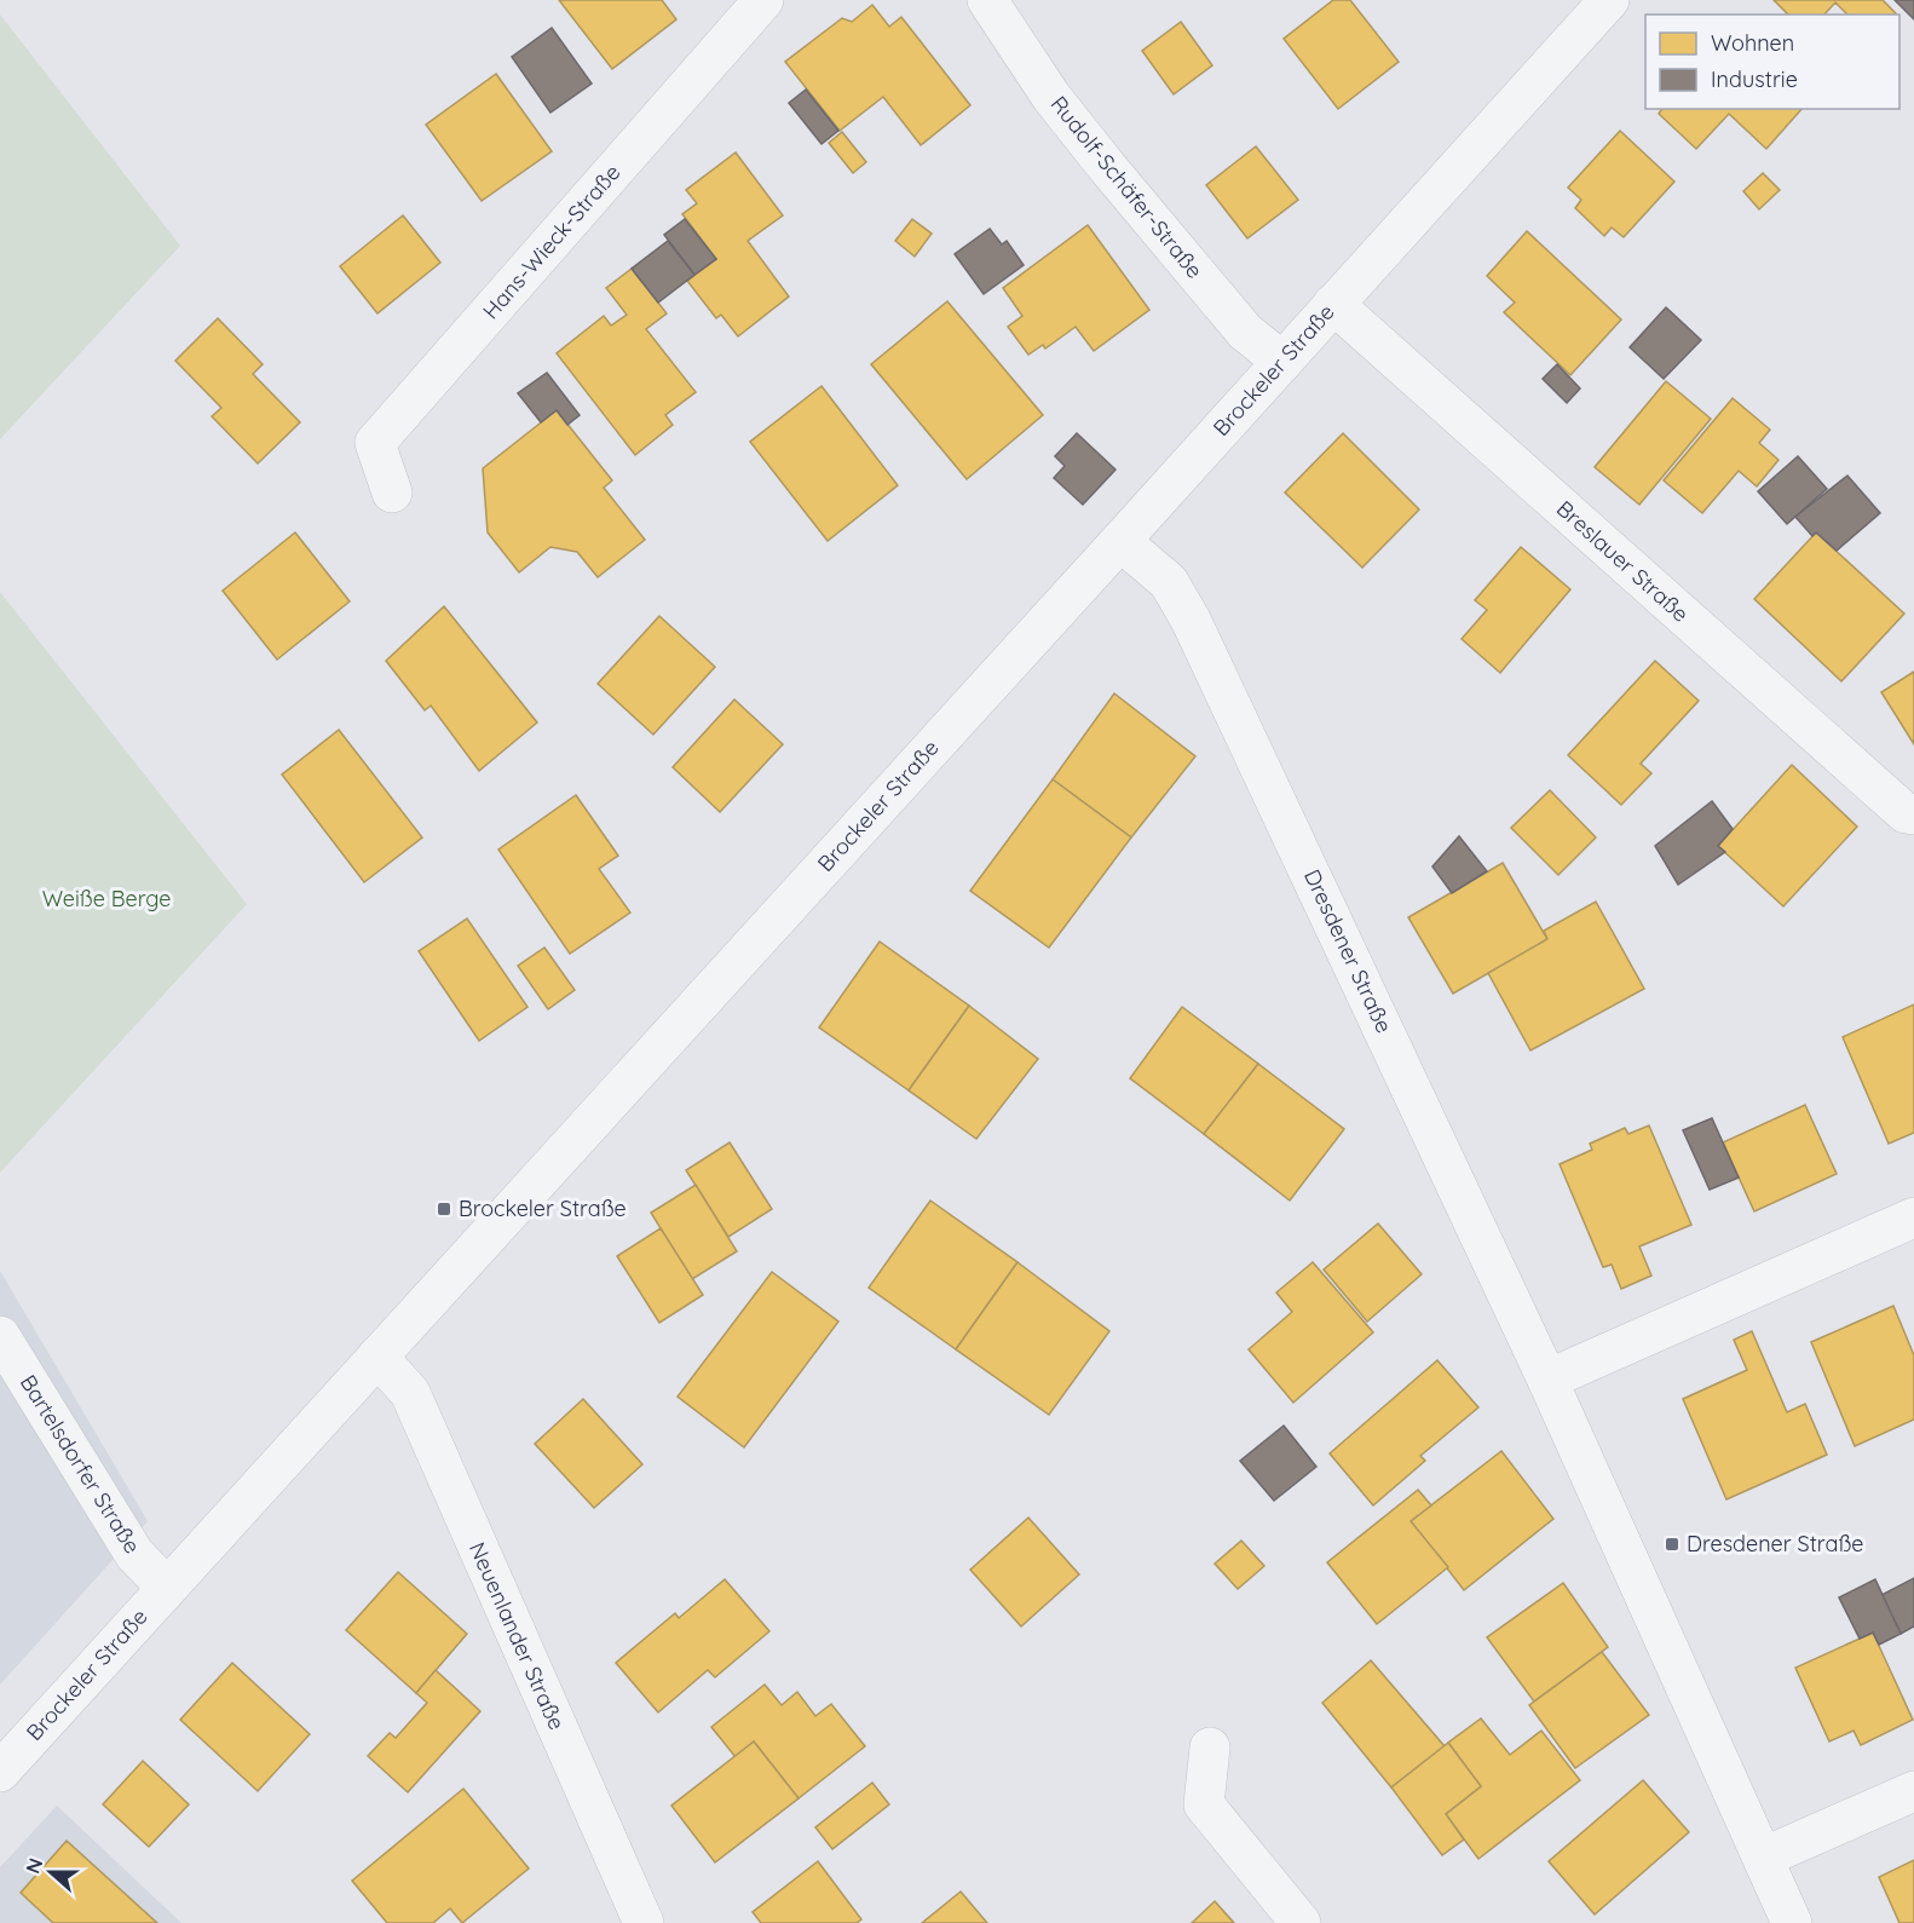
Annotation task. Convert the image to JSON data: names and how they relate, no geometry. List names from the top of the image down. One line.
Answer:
{"streets":{"street":["Rudolf-Schäfer-Straße","Hans-Wieck-Straße","Brockeler Straße","Breslauer Straße","Dresdener Straße","Bartelsdorfer Straße","Neuenlander Straße"]},"crossings":[["Rudolf-Schäfer-Straße","Brockeler Straße"],["Brockeler Straße","Breslauer Straße"],["Brockeler Straße","Dresdener Straße"],["Brockeler Straße","Bartelsdorfer Straße"],["Brockeler Straße","Neuenlander Straße"]],"parks":["Weiße Berge"],"places":{"transit":["Brockeler Straße","Dresdener Straße"]},"legend":["Wohnen","Industrie"],"north":"left"}
